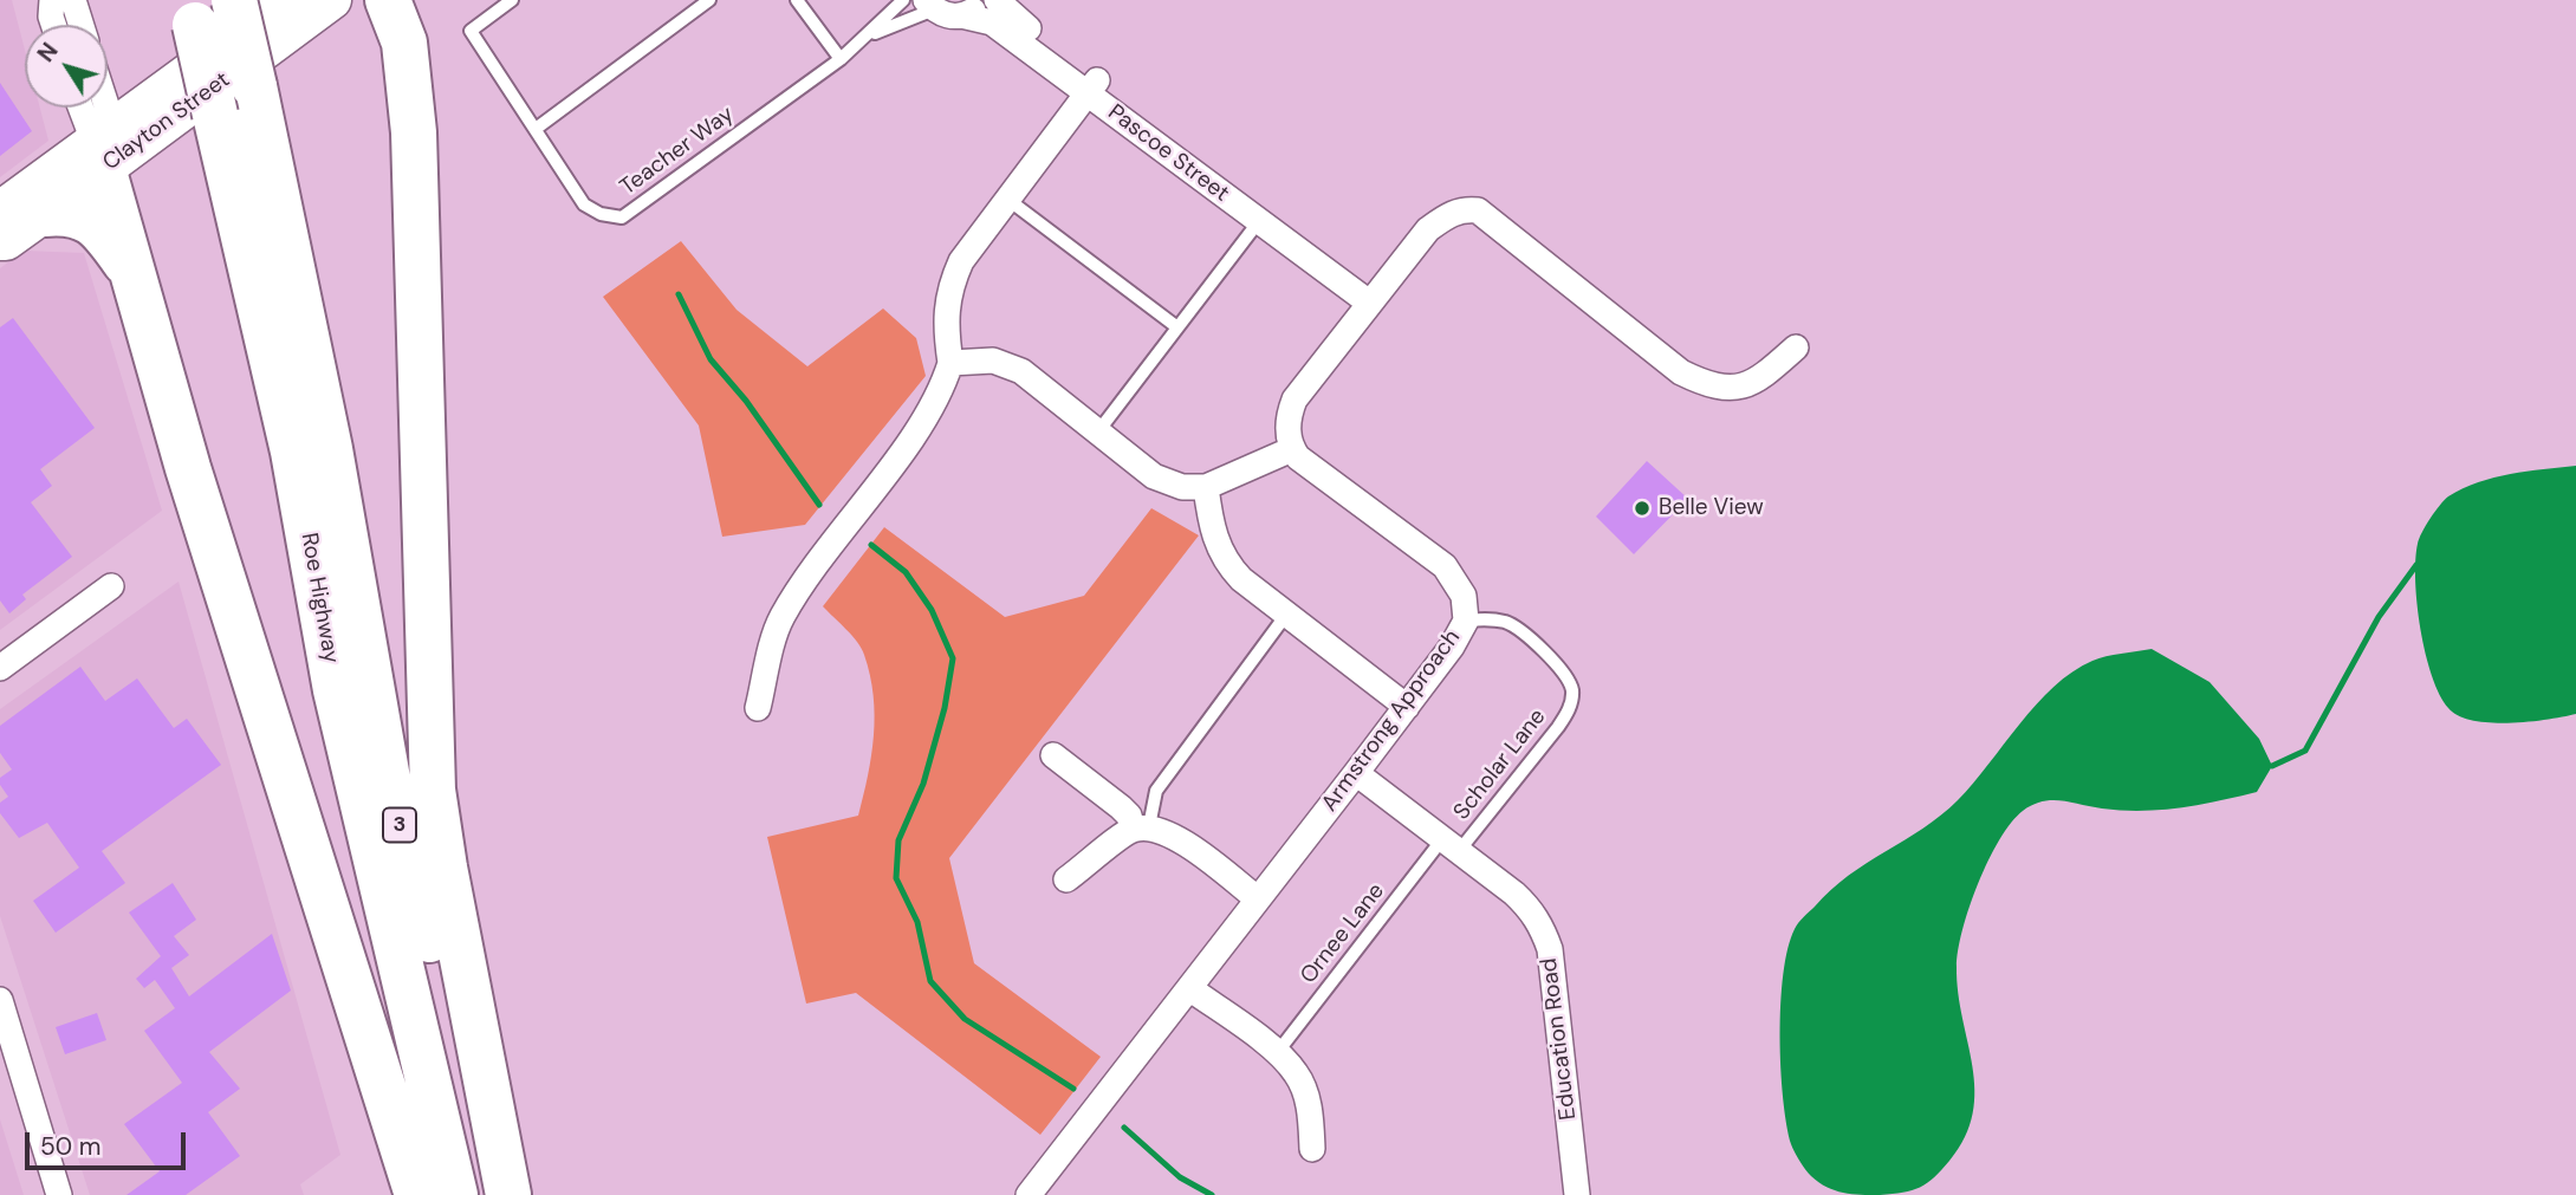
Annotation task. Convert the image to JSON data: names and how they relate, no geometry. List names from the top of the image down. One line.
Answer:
{"streets":{"highway":["Roe Highway","3"],"main road":["Clayton Street"],"street":["Pascoe Street","Armstrong Approach","Education Road"],"lane":["Teacher Way","Scholar Lane","Ornee Lane"]},"crossings":[["Armstrong Approach","Scholar Lane"],["Armstrong Approach","Education Road"],["Scholar Lane","Ornee Lane"],["Scholar Lane","Education Road"],["Ornee Lane","Education Road"]],"places":["Belle View"],"scale_bar":"50 m","north":"top left"}
